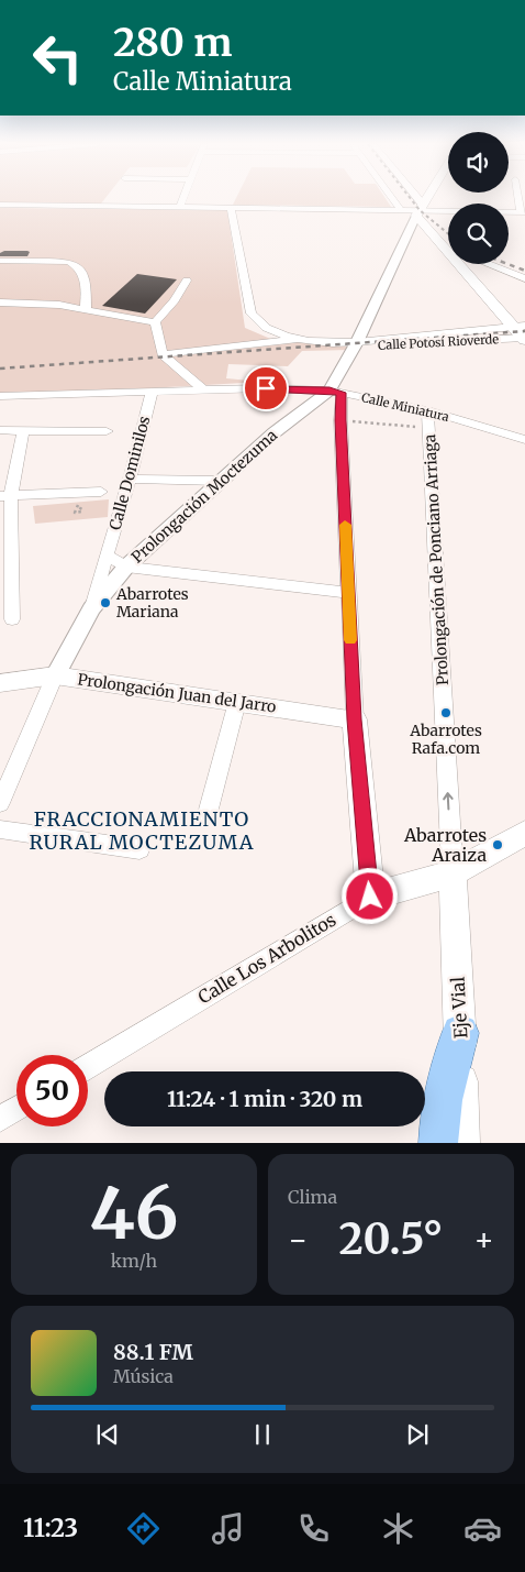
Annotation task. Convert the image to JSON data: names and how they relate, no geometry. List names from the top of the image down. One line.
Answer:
{"streets":{"main road":["Prolongación Moctezuma","Prolongación Juan del Jarro","Calle Los Arbolitos","Eje Vial"],"street":["Calle Potosí Rioverde","Calle Miniatura","Calle Dominilos","Prolongación de Ponciano Arriaga"]},"crossings":[["Calle Potosí Rioverde","Prolongación Moctezuma"],["Calle Miniatura","Calle Dominilos"],["Calle Miniatura","Prolongación Moctezuma"],["Calle Miniatura","Prolongación de Ponciano Arriaga"],["Calle Dominilos","Prolongación Moctezuma"],["Prolongación Moctezuma","Prolongación Juan del Jarro"],["Prolongación de Ponciano Arriaga","Calle Los Arbolitos"],["Prolongación de Ponciano Arriaga","Eje Vial"],["Calle Los Arbolitos","Eje Vial"]],"districts":["FRACCIONAMIENTO RURAL MOCTEZUMA"],"places":["Abarrotes Mariana","Abarrotes Rafa.com","Abarrotes Araiza"],"page":{"turn":["280 m","Calle Miniatura"],"limit":"50","trip":"11:24 · 1 min · 320 m","tile":[["46","km/h"],"Clima"],"heat":["−","20.5°","+"],"song":["88.1 FM","Música"],"tabs":"11:23"}}
